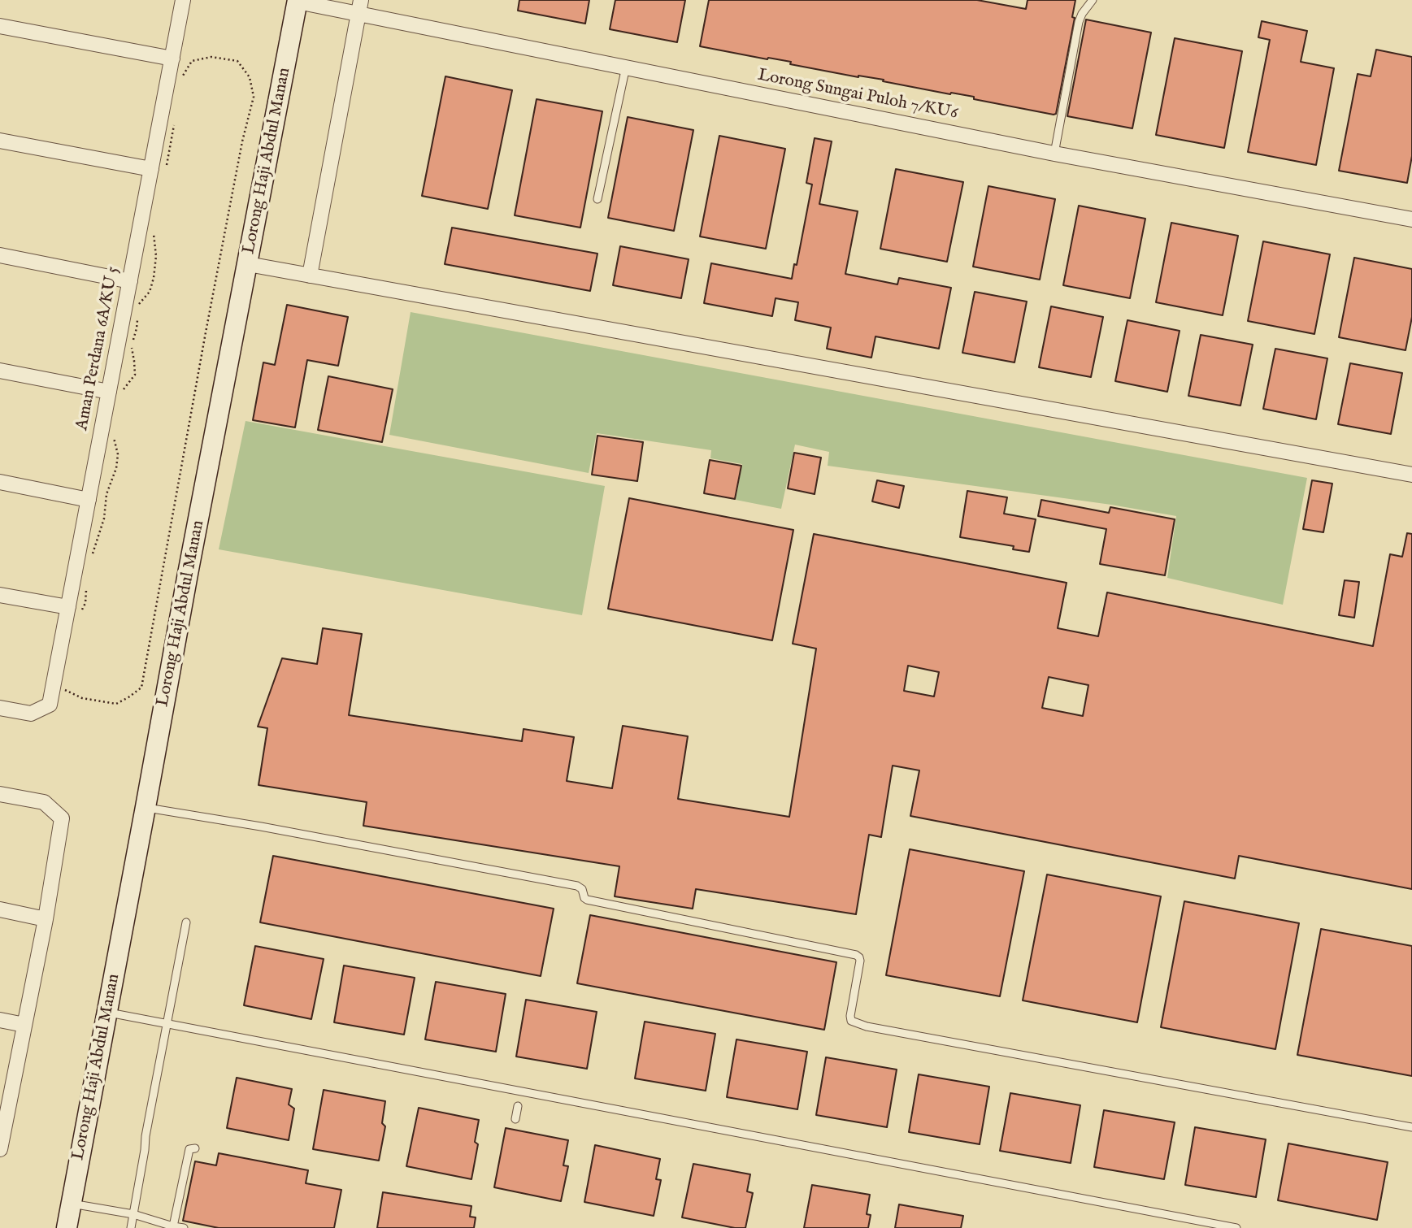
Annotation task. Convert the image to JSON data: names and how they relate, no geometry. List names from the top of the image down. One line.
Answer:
{"streets":{"street":["Lorong Sungai Puloh 7/KU6","Lorong Haji Abdul Manan","Aman Perdana 6A/KU 5"]},"crossings":[["Lorong Sungai Puloh 7/KU6","Lorong Haji Abdul Manan"]]}
